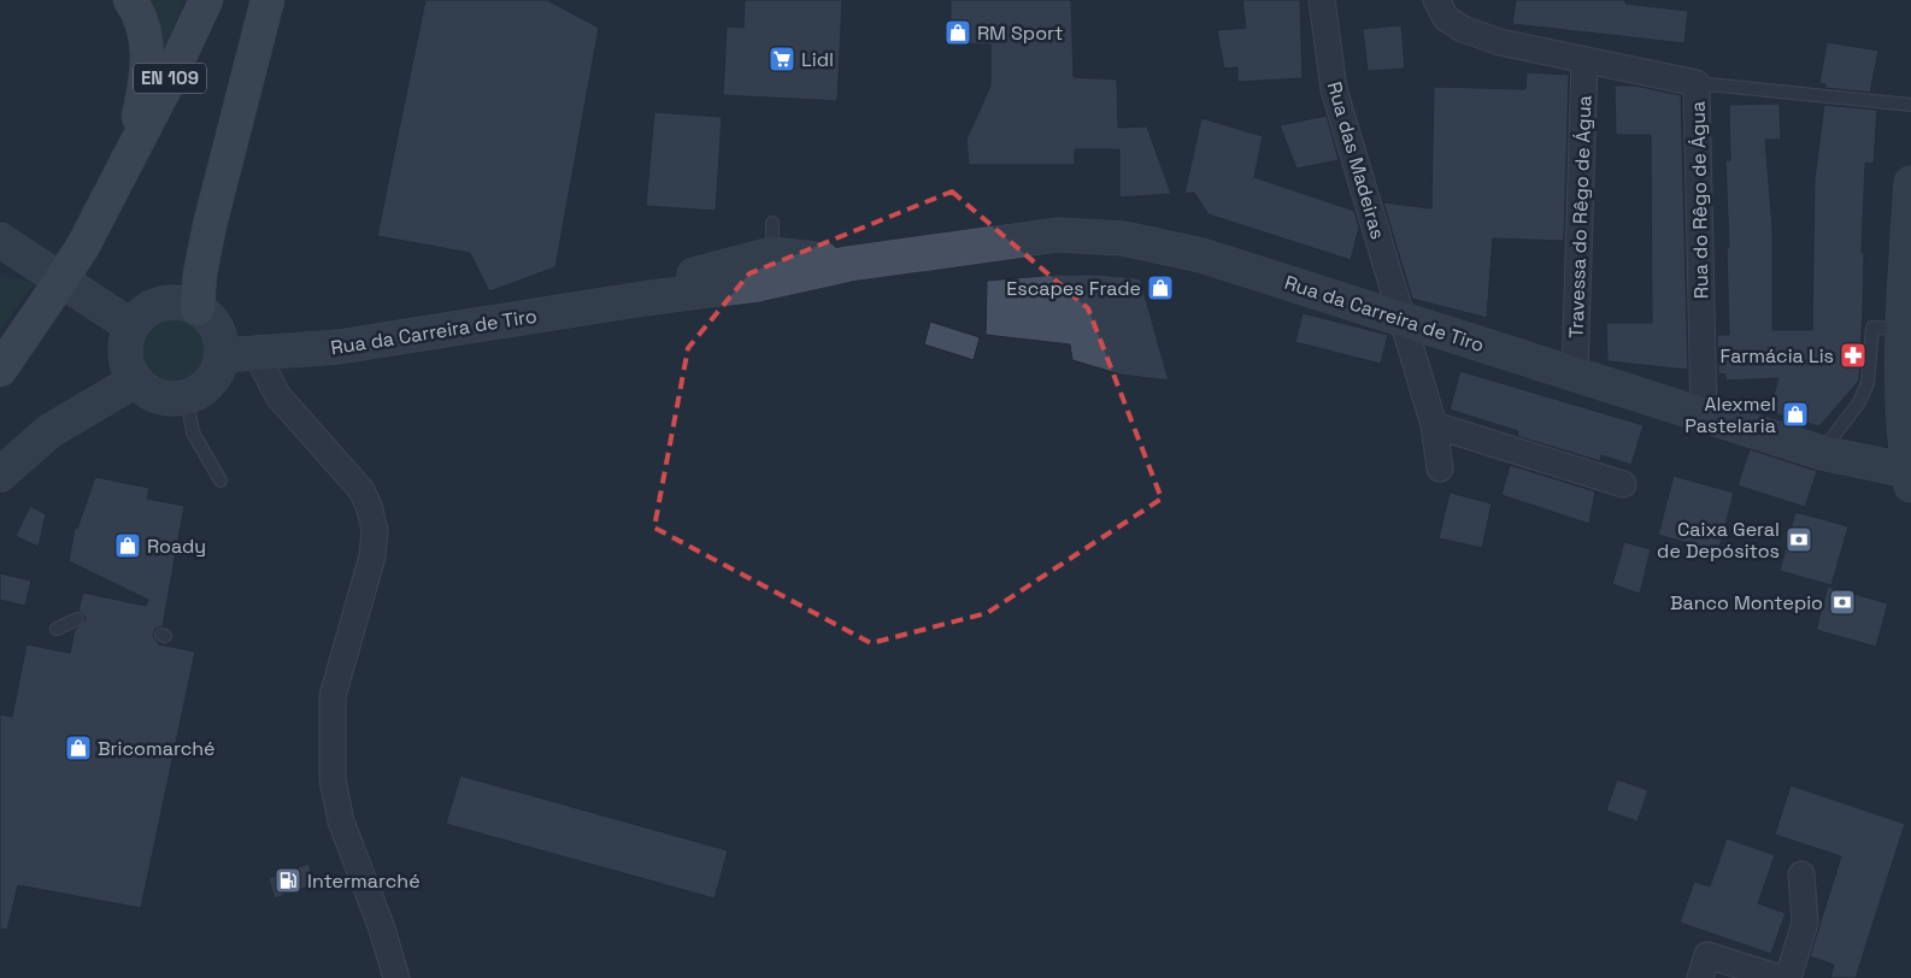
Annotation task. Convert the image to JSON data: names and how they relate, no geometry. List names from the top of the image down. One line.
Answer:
{"streets":{"main road":["EN 109","Rua da Carreira de Tiro"],"street":["Rua das Madeiras","Rua do Rêgo de Água","Travessa do Rêgo de Água"]},"crossings":[["Rua das Madeiras","Rua da Carreira de Tiro"],["Rua do Rêgo de Água","Travessa do Rêgo de Água"],["Rua do Rêgo de Água","Rua da Carreira de Tiro"],["Travessa do Rêgo de Água","Rua da Carreira de Tiro"]],"places":{"shop":["RM Sport","Escapes Frade","Alexmel Pastelaria","Roady","Bricomarché"],"supermarket":["Lidl"],"pharmacy":["Farmácia Lis"],"bank":["Caixa Geral de Depósitos","Banco Montepio"],"fuel station":["Intermarché"]}}
